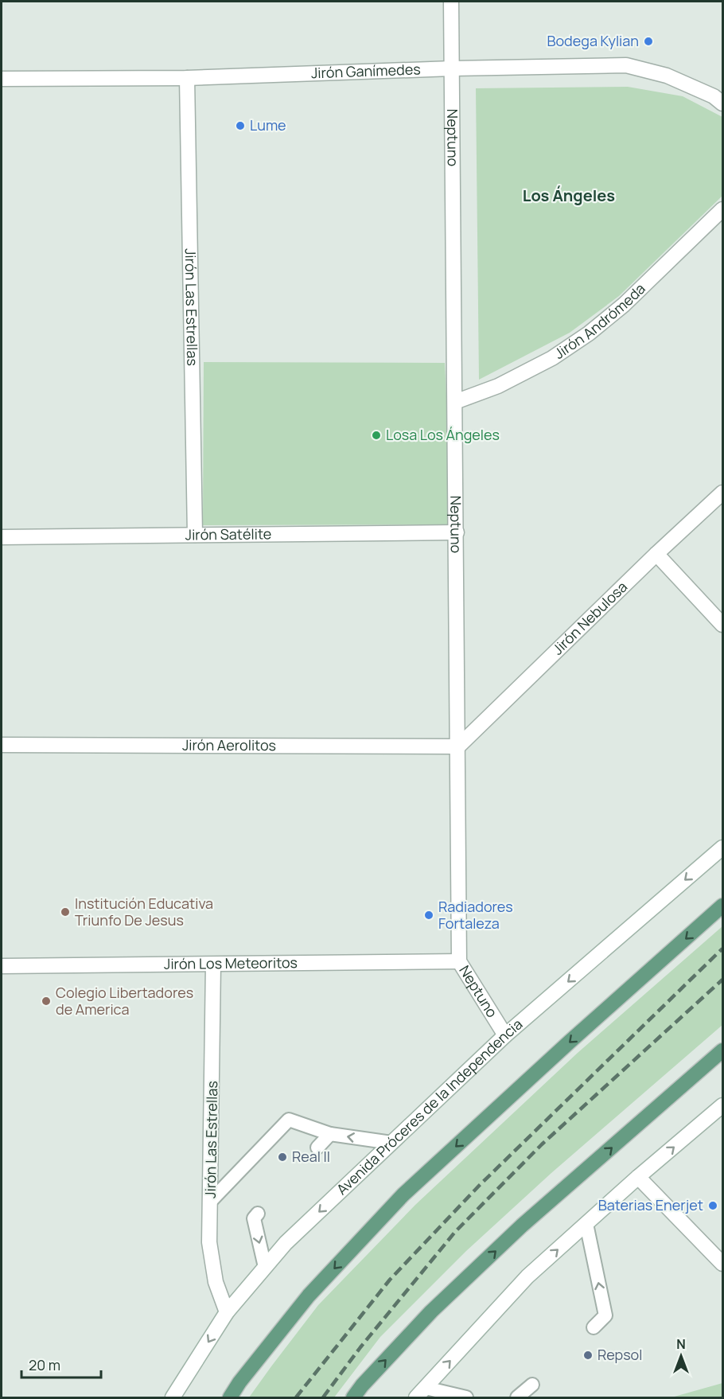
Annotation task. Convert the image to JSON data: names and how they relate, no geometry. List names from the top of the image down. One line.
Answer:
{"streets":{"street":["Jirón Ganímedes","Neptuno","Jirón Las Estrellas","Jirón Andrómeda","Jirón Satélite","Jirón Nebulosa","Jirón Aerolitos","Jirón Los Meteoritos","Avenida Próceres de la Independencia"]},"crossings":[["Jirón Ganímedes","Neptuno"],["Jirón Ganímedes","Jirón Las Estrellas"],["Neptuno","Jirón Andrómeda"],["Neptuno","Jirón Satélite"],["Neptuno","Jirón Nebulosa"],["Neptuno","Jirón Aerolitos"],["Neptuno","Jirón Los Meteoritos"],["Neptuno","Avenida Próceres de la Independencia"],["Jirón Las Estrellas","Jirón Satélite"],["Jirón Las Estrellas","Jirón Los Meteoritos"],["Jirón Las Estrellas","Avenida Próceres de la Independencia"],["Jirón Nebulosa","Jirón Aerolitos"]],"one_way":["Avenida Próceres de la Independencia"],"districts":["Los Ángeles"],"places":["Bodega Kylian","Lume","Losa Los Ángeles","Institución Educativa Triunfo De Jesus","Radiadores Fortaleza","Colegio Libertadores de America","Real II","Baterias Enerjet","Repsol"],"scale_bar":"20 m","north":"top"}
